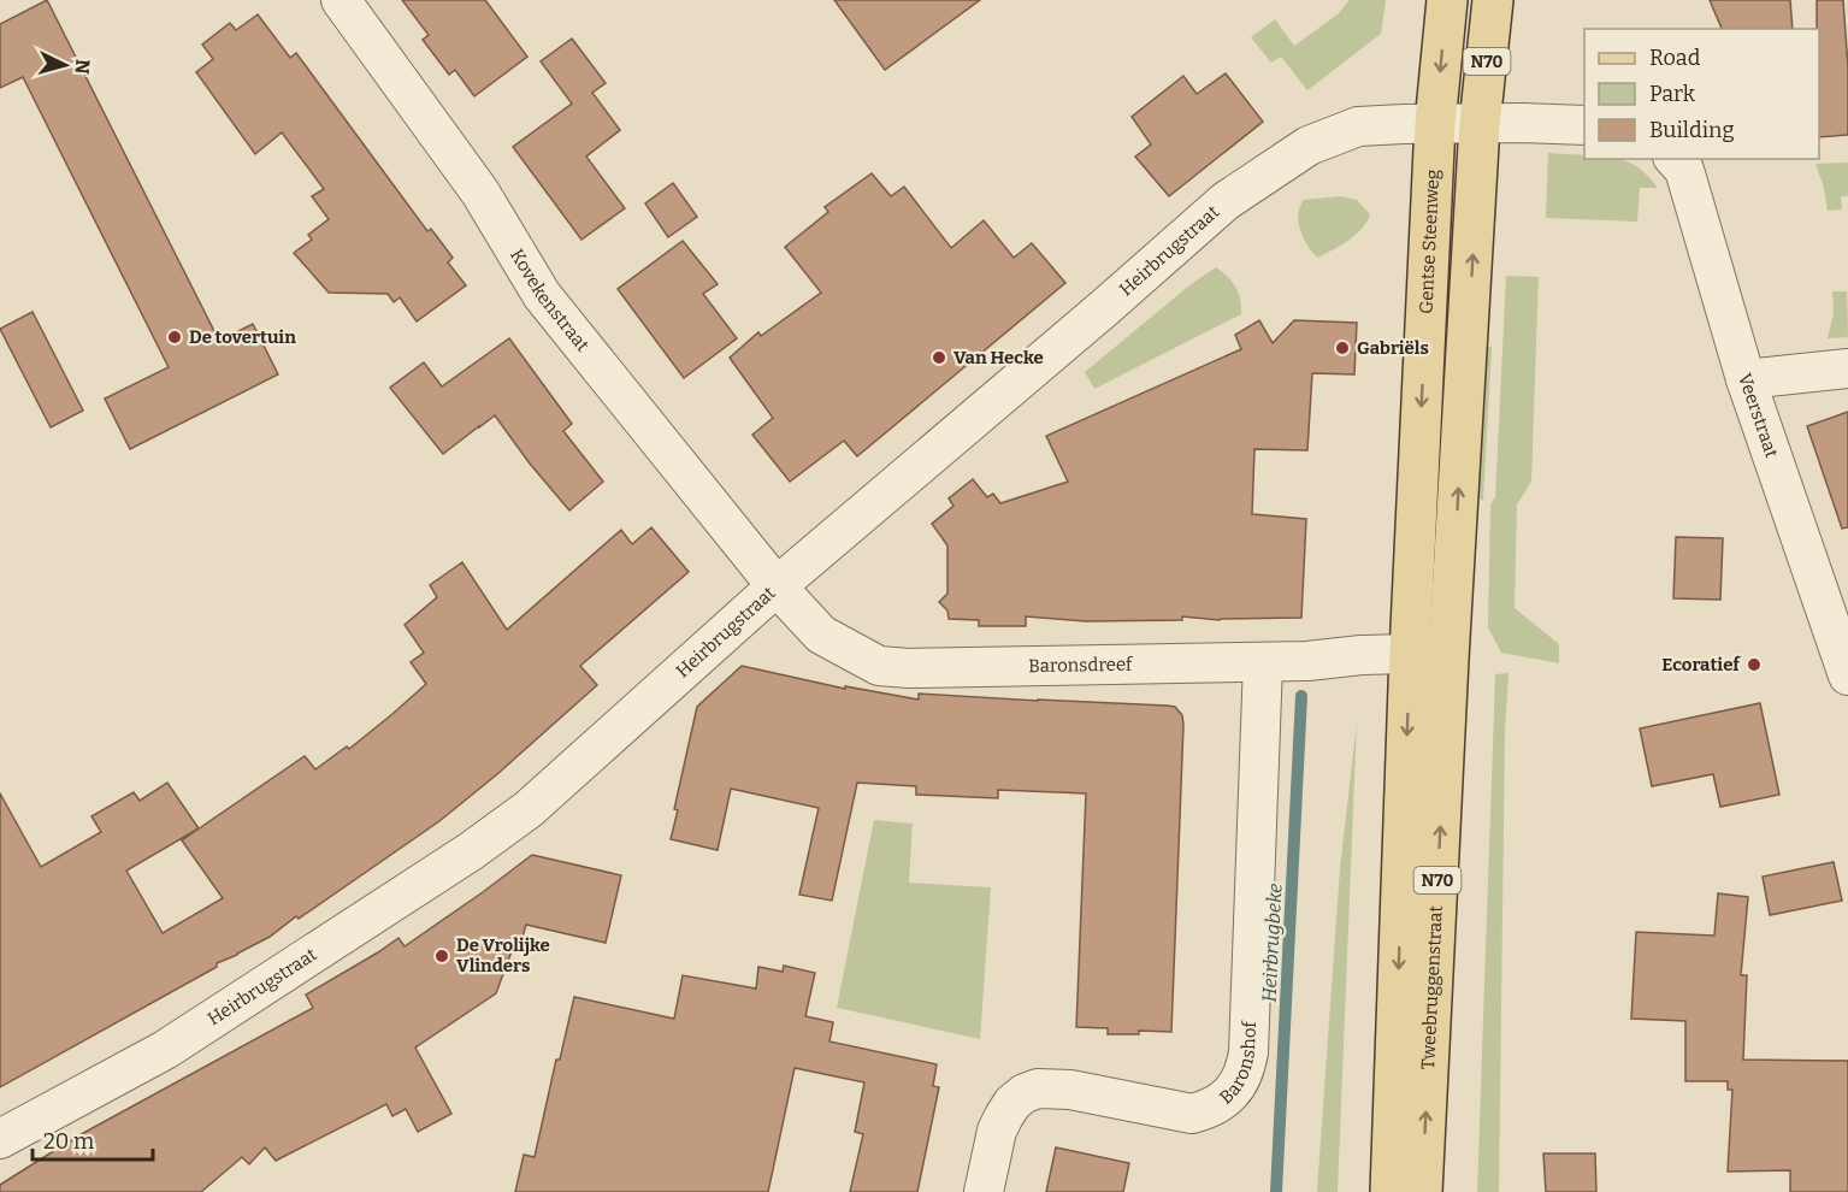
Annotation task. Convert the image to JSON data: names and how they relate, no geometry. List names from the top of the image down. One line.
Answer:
{"streets":{"main road":["N70","Gentse Steenweg","Tweebruggenstraat"],"street":["Heirbrugstraat","Kovekenstraat","Veerstraat","Baronsdreef","Baronshof"]},"crossings":[["N70","Tweebruggenstraat"],["Gentse Steenweg","Heirbrugstraat"],["Gentse Steenweg","Baronsdreef"],["Gentse Steenweg","Tweebruggenstraat"],["Heirbrugstraat","Kovekenstraat"],["Heirbrugstraat","Baronsdreef"],["Kovekenstraat","Baronsdreef"],["Baronsdreef","Tweebruggenstraat"],["Baronsdreef","Baronshof"]],"one_way":["Gentse Steenweg"],"water":["Heirbrugbeke"],"places":["De tovertuin","Gabriëls","Van Hecke","Ecoratief","De Vrolijke Vlinders"],"legend":["Road","Park","Building"],"scale_bar":"20 m","north":"right"}
